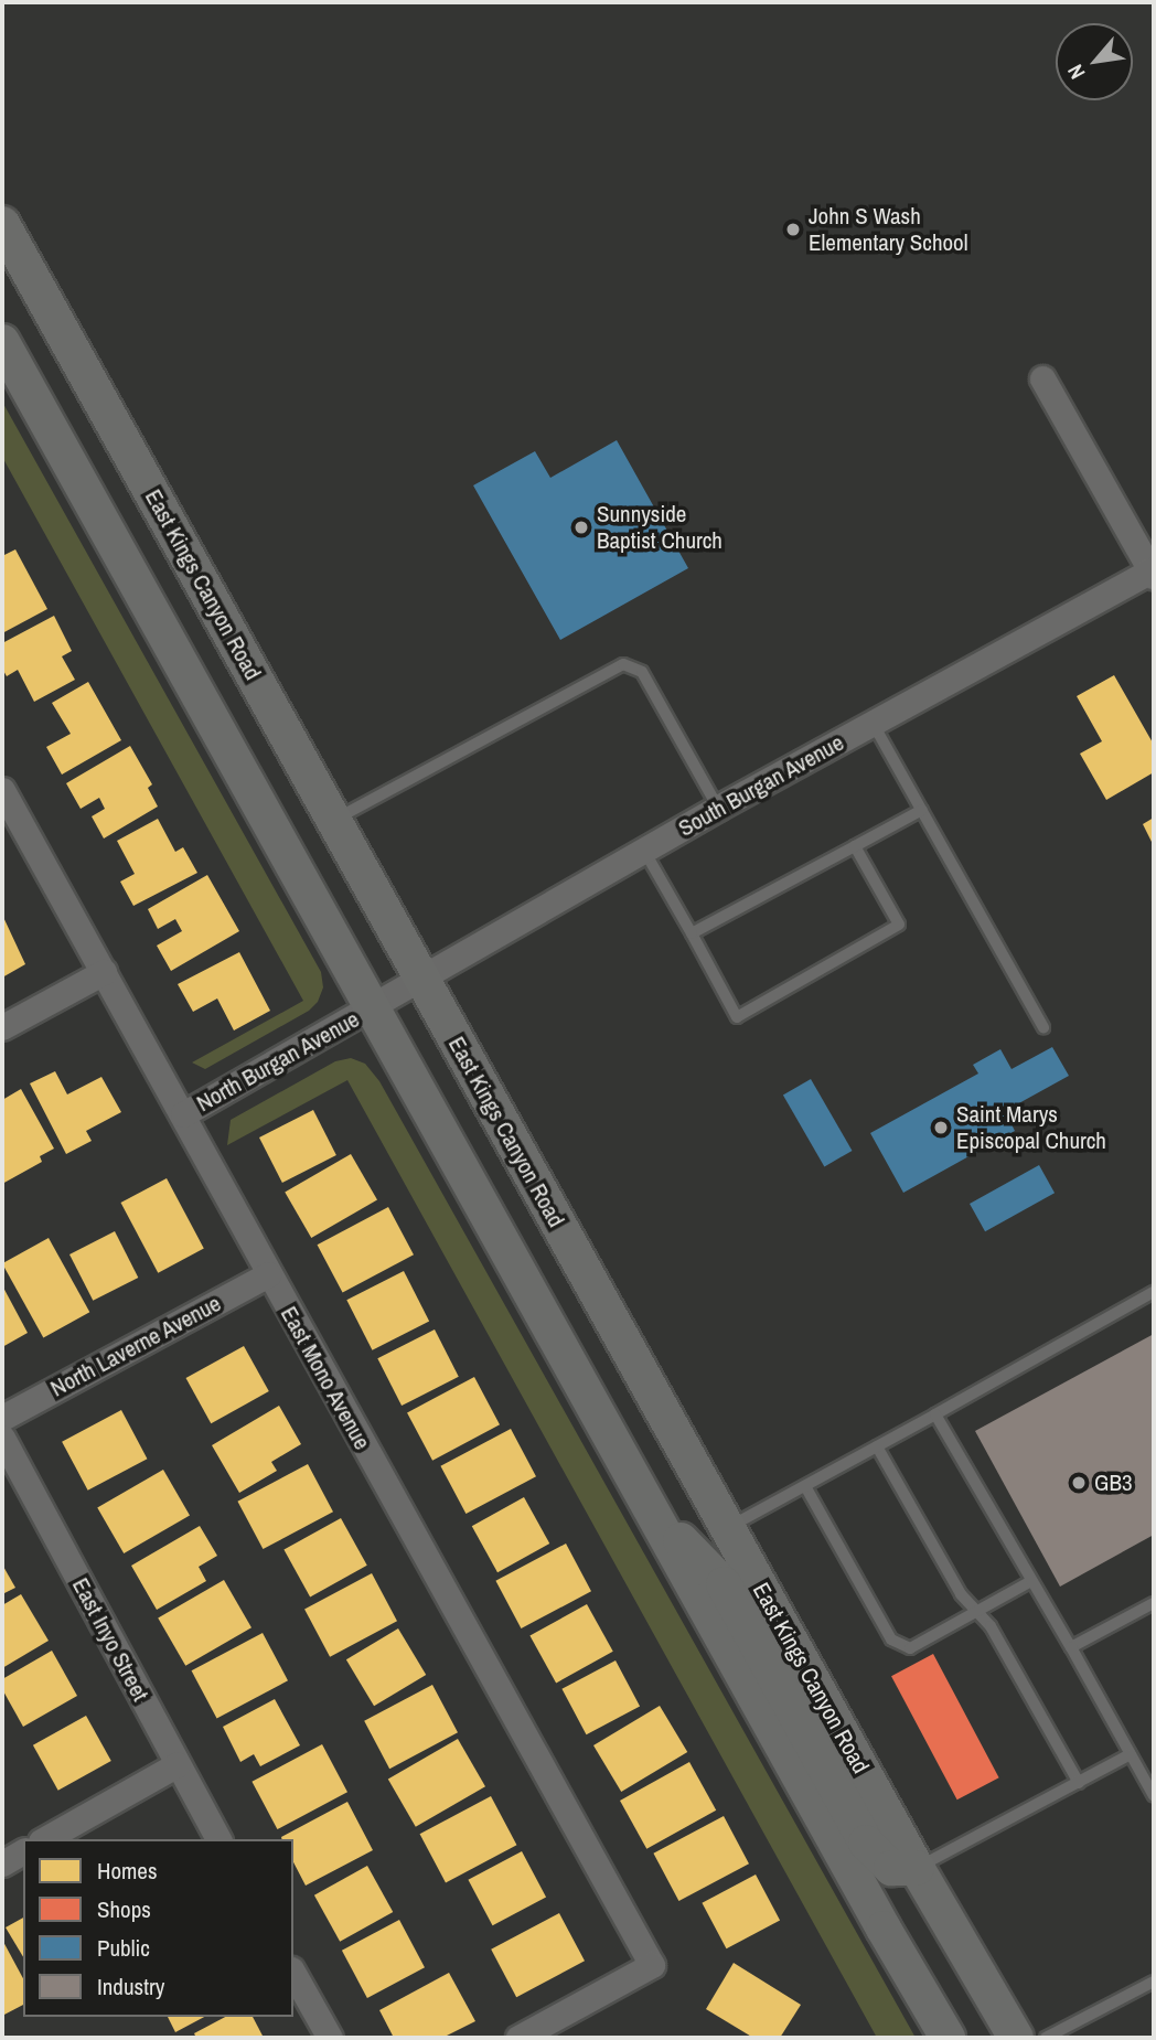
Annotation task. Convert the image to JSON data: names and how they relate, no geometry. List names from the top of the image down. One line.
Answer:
{"streets":{"main road":["East Kings Canyon Road"],"street":["South Burgan Avenue","North Burgan Avenue","North Laverne Avenue","East Mono Avenue","East Inyo Street"]},"crossings":[["East Kings Canyon Road","South Burgan Avenue"],["South Burgan Avenue","North Burgan Avenue"],["North Burgan Avenue","East Mono Avenue"],["North Laverne Avenue","East Mono Avenue"]],"places":["John S Wash Elementary School","Sunnyside Baptist Church","Saint Marys Episcopal Church","GB3"],"legend":["Homes","Shops","Public","Industry"],"north":"bottom left"}
